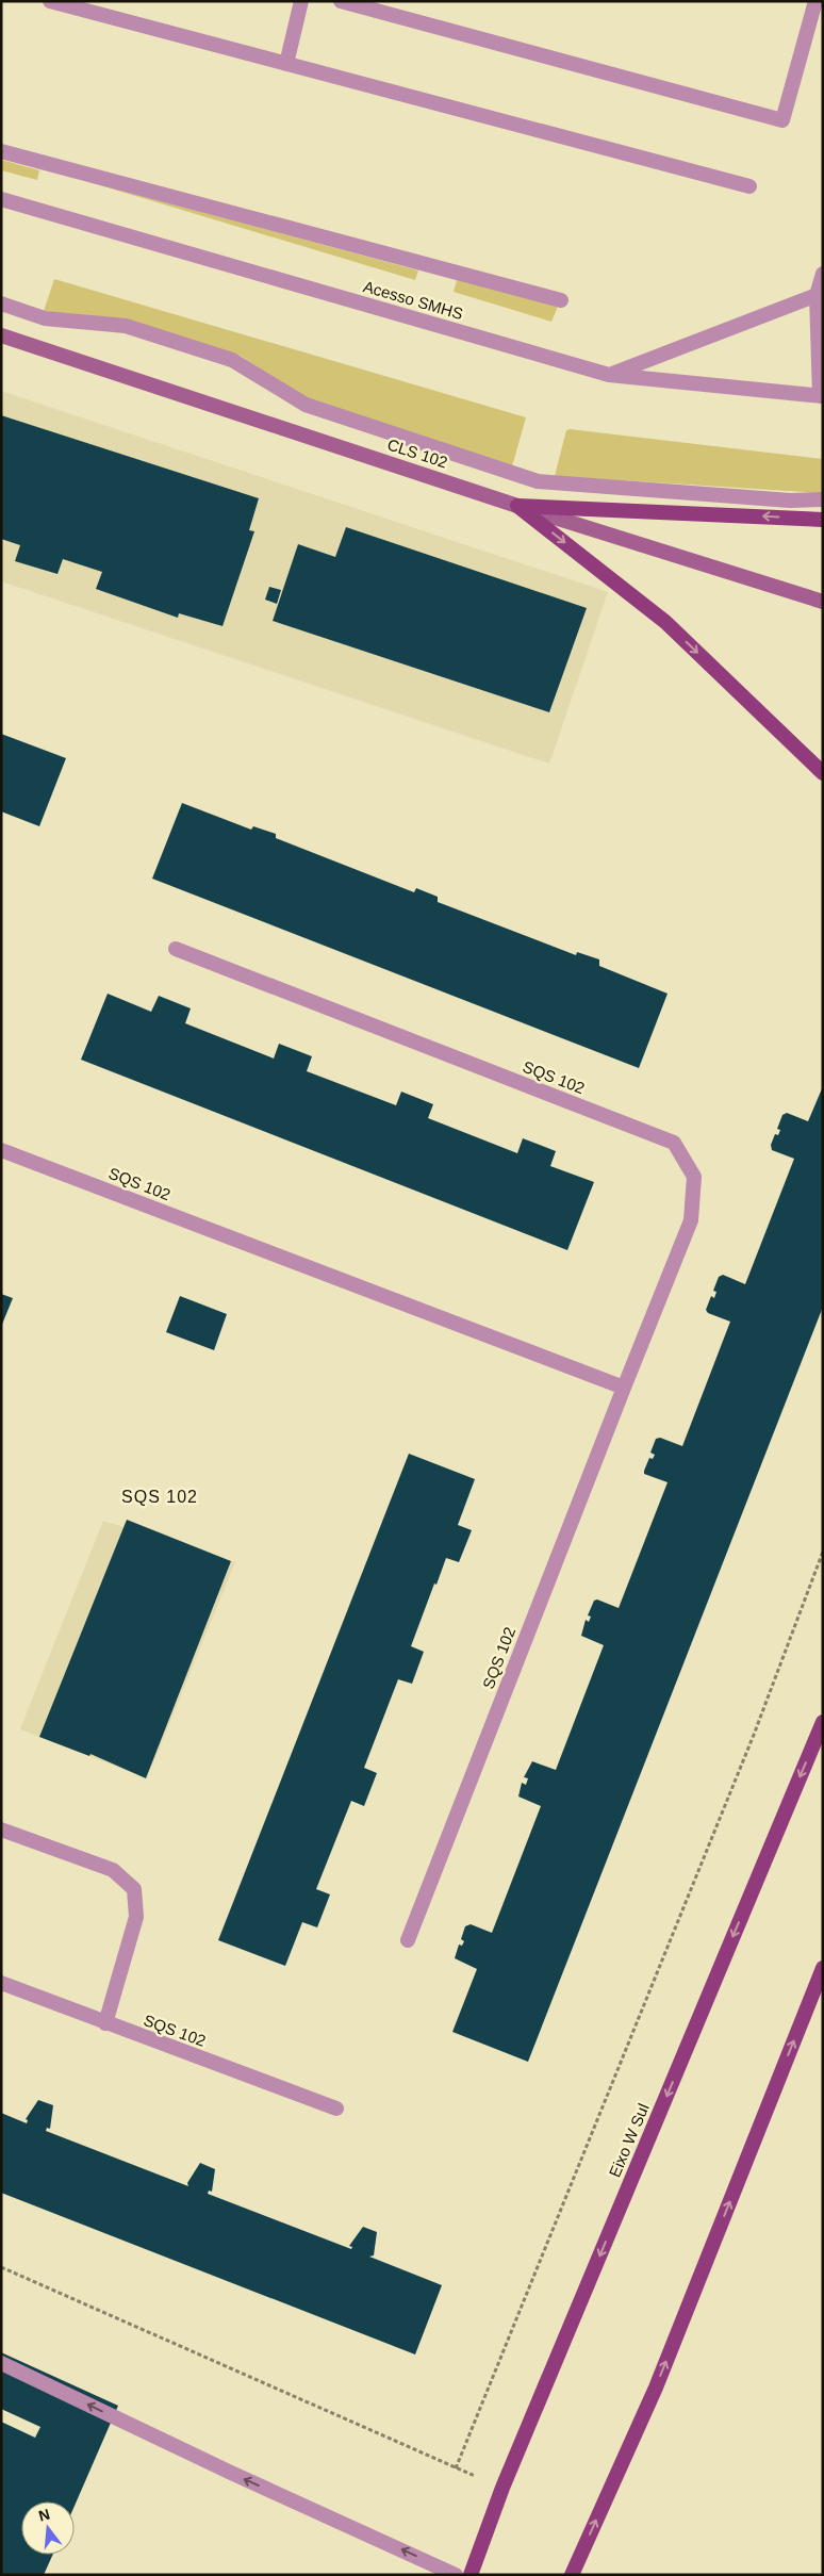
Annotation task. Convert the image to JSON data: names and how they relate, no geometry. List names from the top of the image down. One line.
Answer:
{"streets":{"main road":["CLS 102","Eixo W Sul"],"street":["Acesso SMHS","SQS 102"]},"districts":["SQS 102"],"north":"top"}
